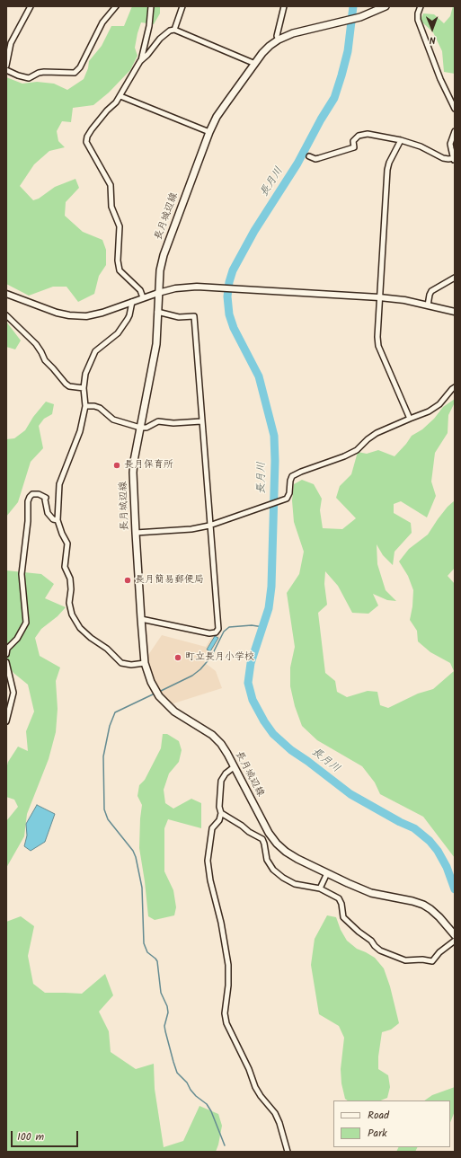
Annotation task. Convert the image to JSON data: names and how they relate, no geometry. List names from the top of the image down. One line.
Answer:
{"streets":{"main road":["長月城辺線"]},"water":["長月川"],"places":["長月保育所","長月簡易郵便局","町立長月小学校"],"legend":["Road","Park"],"scale_bar":"100 m","north":"bottom"}
